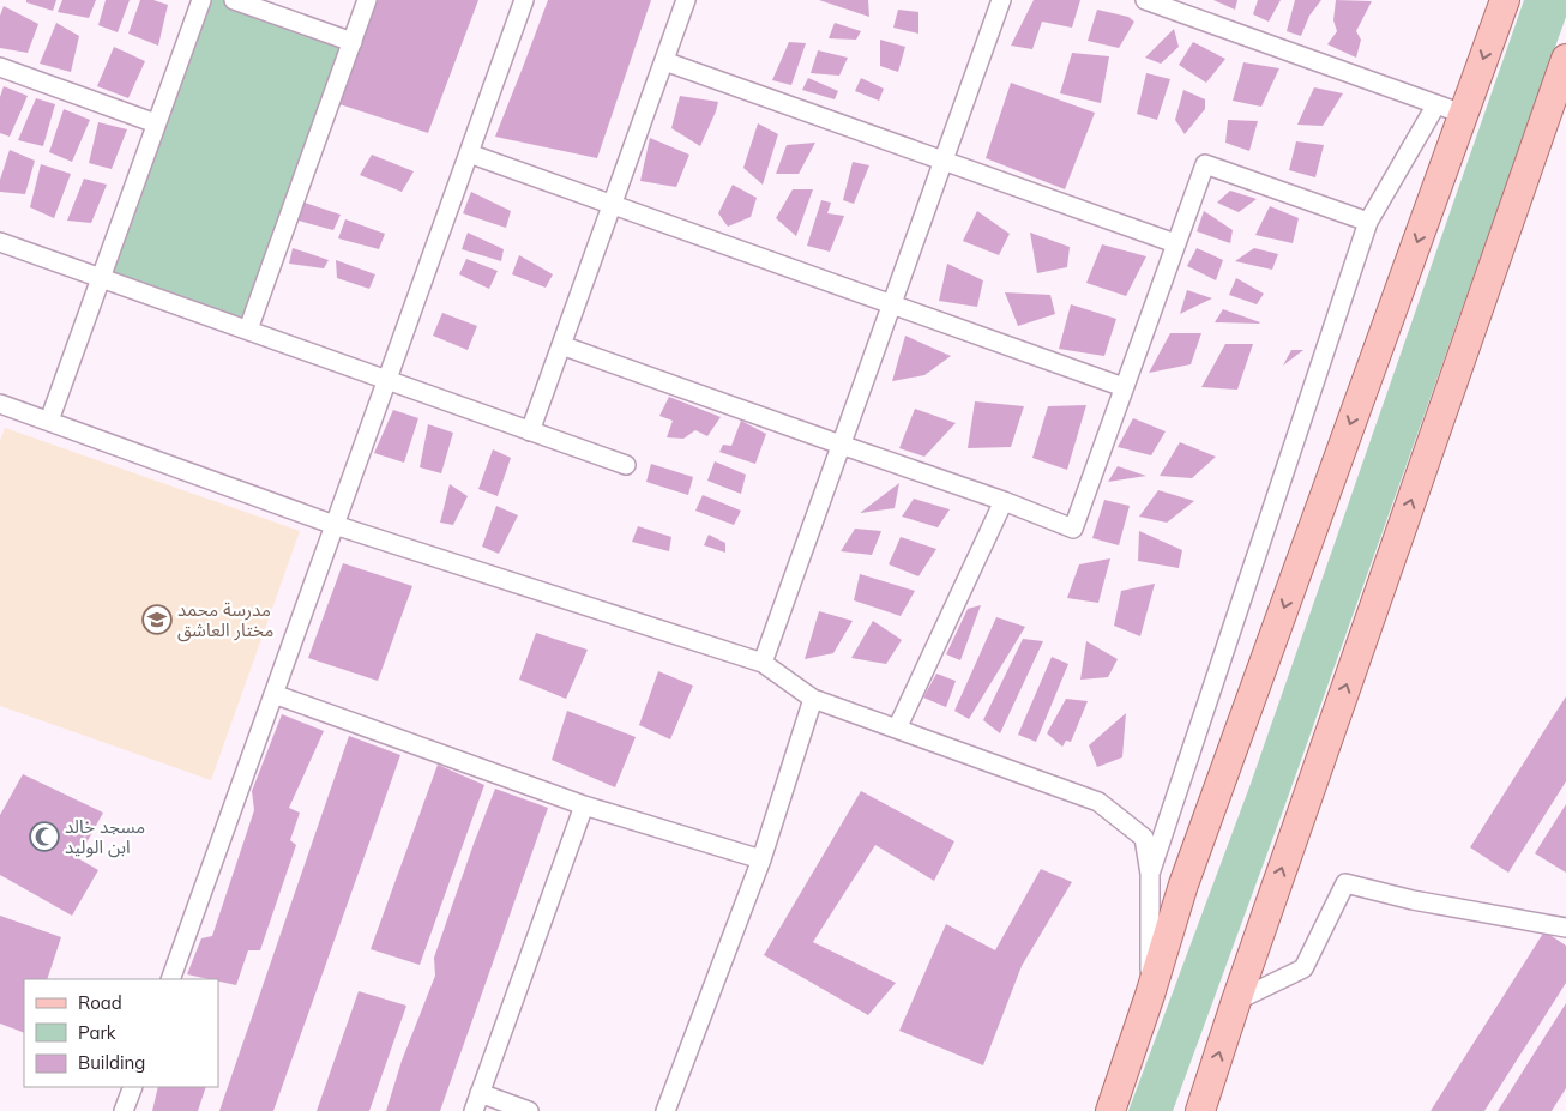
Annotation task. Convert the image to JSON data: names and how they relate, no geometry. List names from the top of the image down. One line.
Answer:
{"places":{"school or university":["مدرسة محمد مختار العاشق"],"mosque":["مسجد خالد ابن الوليد"]},"legend":["Road","Park","Building"]}
